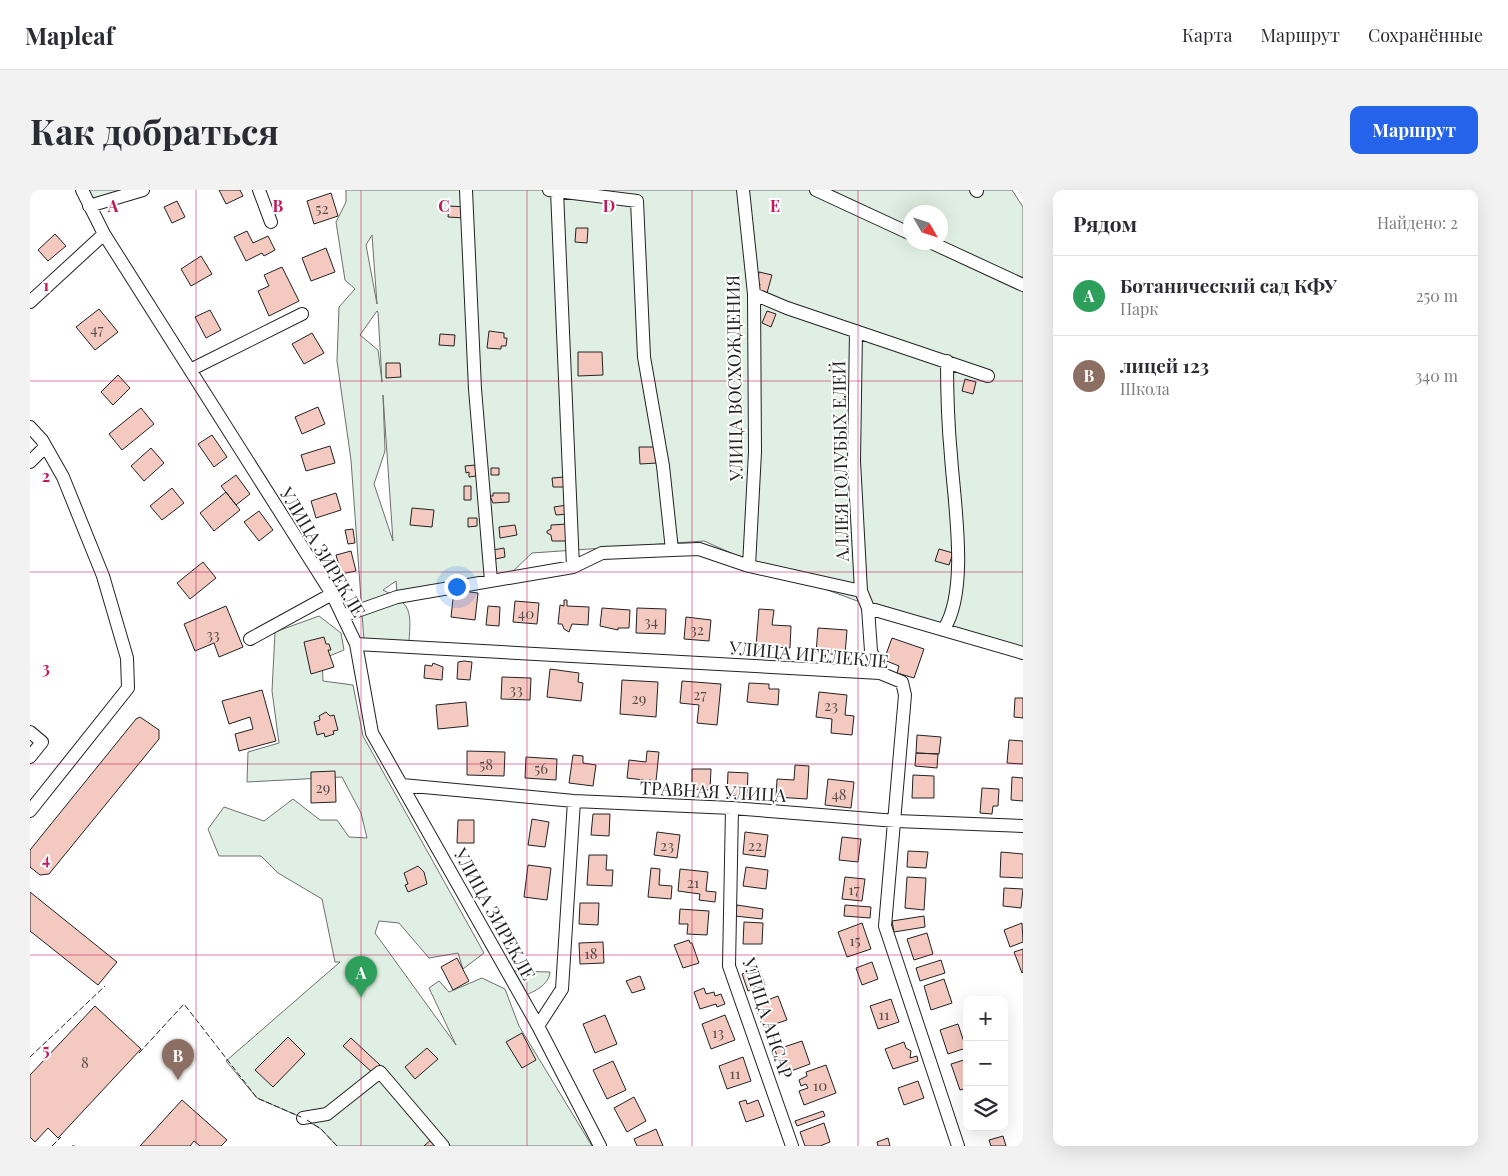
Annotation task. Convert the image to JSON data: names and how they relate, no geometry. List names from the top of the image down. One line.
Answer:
{"streets":{"street":["УЛИЦА ВОСХОЖДЕНИЯ","АЛЛЕЯ ГОЛУБЫХ ЕЛЕЙ","УЛИЦА ЗИРЕКЛЕ","УЛИЦА ИГЕЛЕКЛЕ","ТРАВНАЯ УЛИЦА","УЛИЦА АНСАР"]},"crossings":[["АЛЛЕЯ ГОЛУБЫХ ЕЛЕЙ","УЛИЦА ИГЕЛЕКЛЕ"],["УЛИЦА ЗИРЕКЛЕ","УЛИЦА ИГЕЛЕКЛЕ"],["УЛИЦА ЗИРЕКЛЕ","ТРАВНАЯ УЛИЦА"],["УЛИЦА ИГЕЛЕКЛЕ","ТРАВНАЯ УЛИЦА"],["ТРАВНАЯ УЛИЦА","УЛИЦА АНСАР"]],"house_numbers":["52","47","40","34","32","33","33","27","29","23","58","56","29","48","23","22","21","17","15","18","11","13","8","11","10"],"north":"bottom right","page":{"header":"Mapleaf","nav":["Карта","Маршрут","Сохранённые"],"buttons":"Маршрут","title":"Как добраться","heading":["Рядом","Найдено: 2"],"list":[{"mark":"A","name":"Ботанический сад КФУ","note":"Парк","value":"250 m"},{"mark":"B","name":"лицей 123","note":"Школа","value":"340 m"}],"pins":["A","B"],"map_buttons":["+","−"]},"grid":{"columns":["A","B","C","D","E"],"rows":["1","2","3","4","5"]}}
